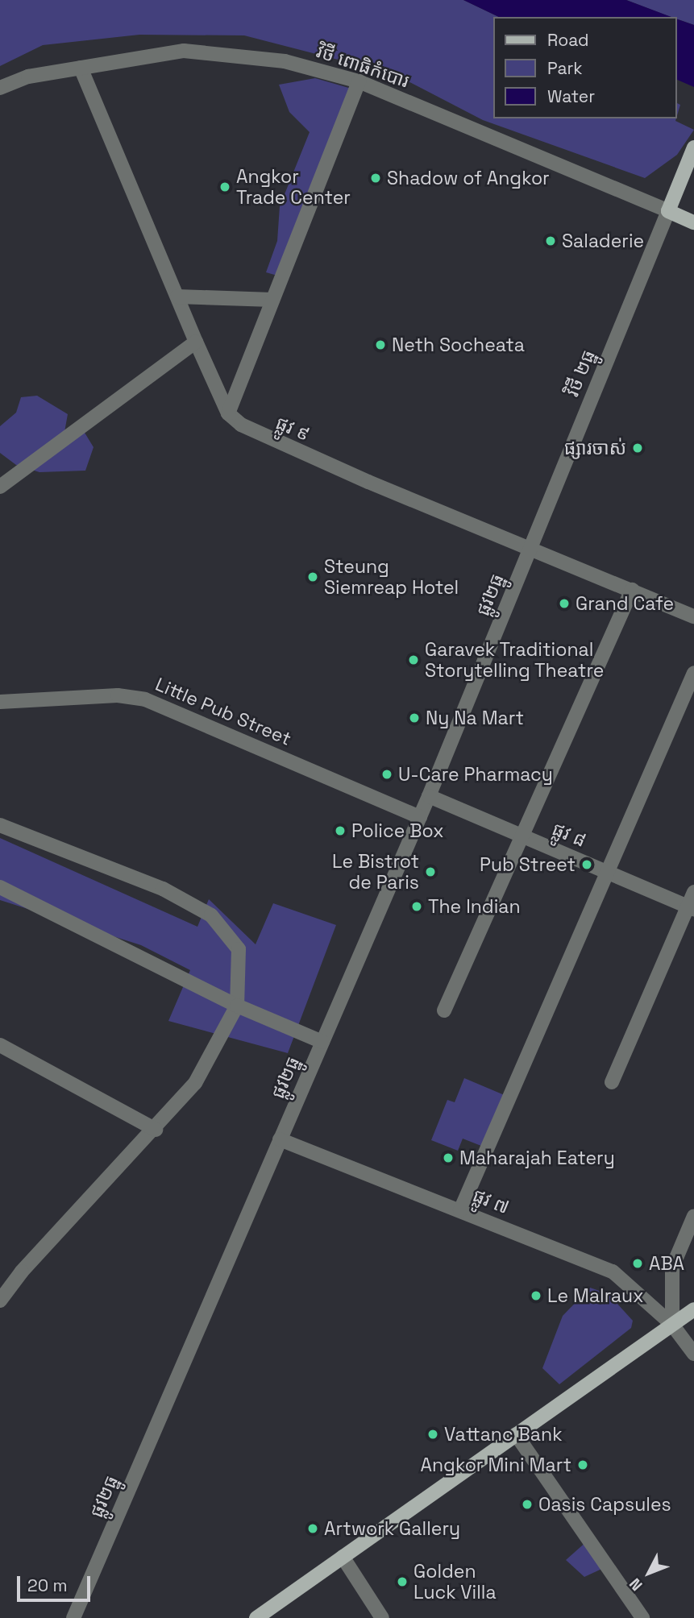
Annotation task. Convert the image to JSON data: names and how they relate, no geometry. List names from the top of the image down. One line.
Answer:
{"streets":{"main road":["វិថី ពោធិកំបោរ"],"street":["វិថី ២ធ្នូ","ផ្លូវ ៩","ផ្លូវ២ធ្នូ","Little Pub Street","ផ្លូវ ៨","ផ្លូវ ៧"]},"crossings":[["វិថី ពោធិកំបោរ","វិថី ២ធ្នូ"],["វិថី ពោធិកំបោរ","ផ្លូវ ៩"],["វិថី ២ធ្នូ","ផ្លូវ ៩"],["វិថី ២ធ្នូ","ផ្លូវ២ធ្នូ"],["ផ្លូវ ៩","ផ្លូវ២ធ្នូ"],["ផ្លូវ២ធ្នូ","Little Pub Street"],["ផ្លូវ២ធ្នូ","ផ្លូវ ៨"],["ផ្លូវ២ធ្នូ","ផ្លូវ ៧"]],"places":["Shadow of Angkor","Angkor Trade Center","Saladerie","Neth Socheata","ផ្សារចាស់","Steung Siemreap Hotel","Grand Cafe","Garavek Traditional Storytelling Theatre","Ny Na Mart","U-Care Pharmacy","Police Box","Pub Street","Le Bistrot de Paris","The Indian","Maharajah Eatery","ABA","Le Malraux","Vattanc Bank","Angkor Mini Mart","Oasis Capsules","Artwork Gallery","Golden Luck Villa"],"legend":["Road","Park","Water"],"scale_bar":"20 m","north":"bottom left"}
